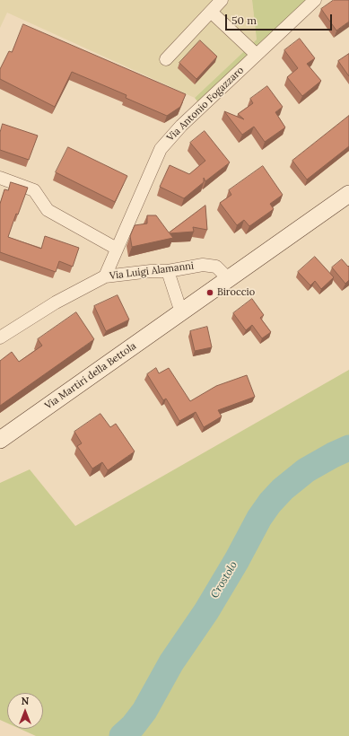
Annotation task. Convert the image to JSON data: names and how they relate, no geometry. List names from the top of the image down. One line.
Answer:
{"streets":{"main road":["Via Martiri della Bettola"],"street":["Via Antonio Fogazzaro","Via Luigi Alamanni"]},"crossings":[["Via Antonio Fogazzaro","Via Luigi Alamanni"],["Via Luigi Alamanni","Via Martiri della Bettola"]],"water":["Crostolo"],"places":["Biroccio"],"scale_bar":"50 m","north":"top"}
